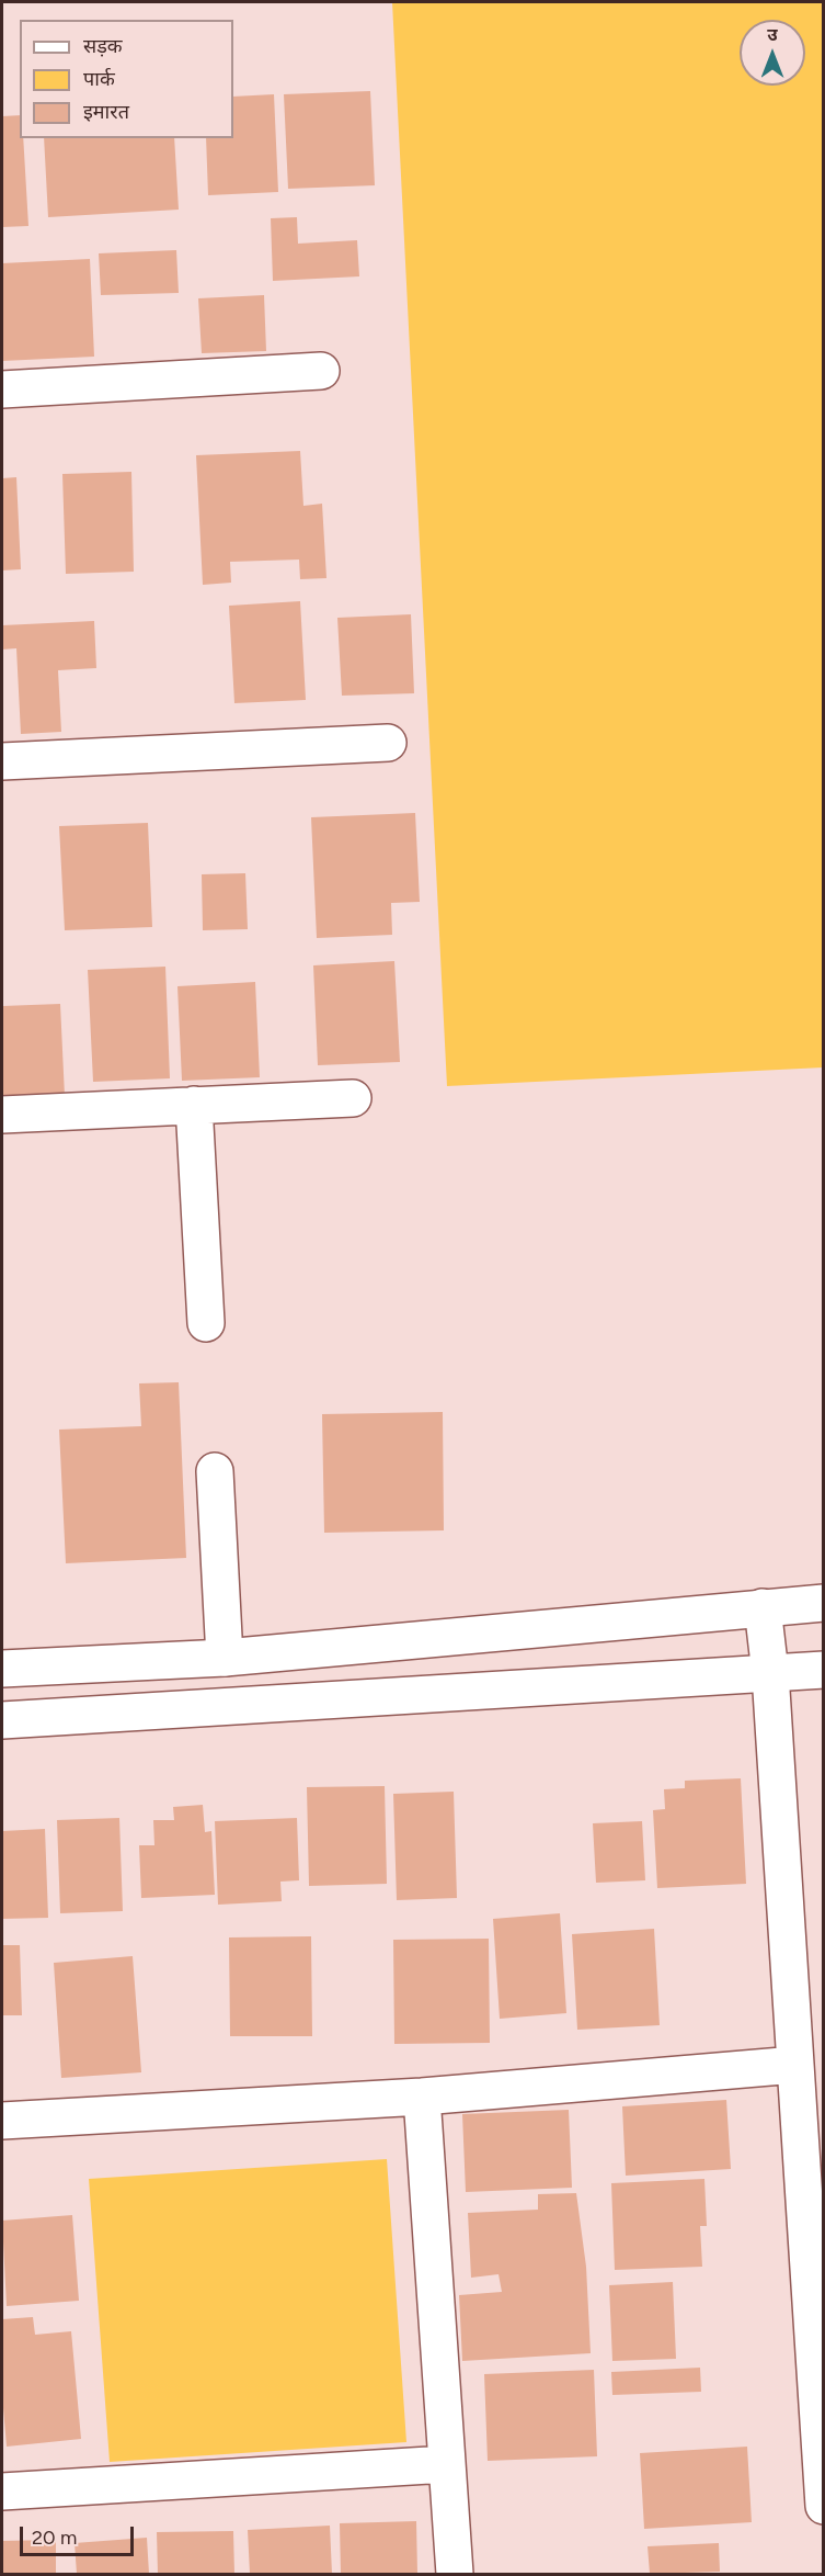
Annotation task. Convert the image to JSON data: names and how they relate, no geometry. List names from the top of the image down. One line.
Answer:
{"legend":["सड़क","पार्क","इमारत"],"scale_bar":"20 m","north":"top"}
